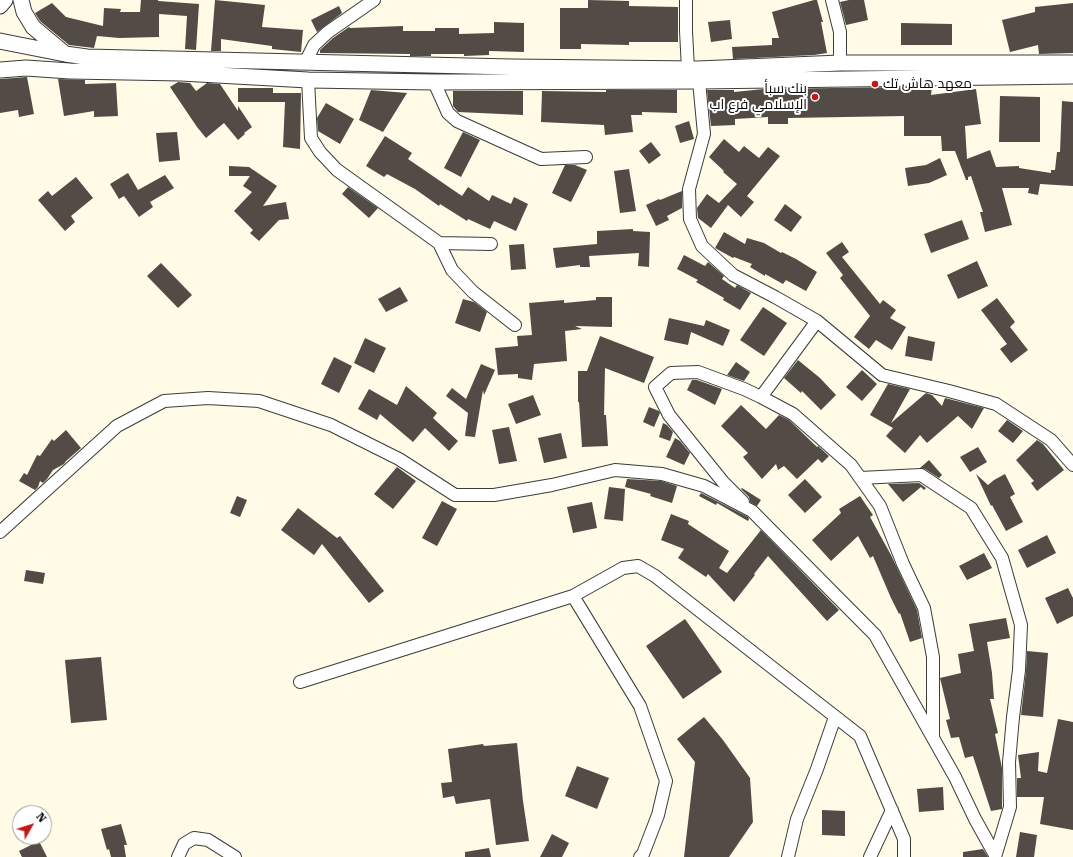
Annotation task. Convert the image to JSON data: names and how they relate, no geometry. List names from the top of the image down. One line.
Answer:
{"places":["معهد هاش تك","بنك سبأ الإسلامي فرع اب"],"north":"top right"}
